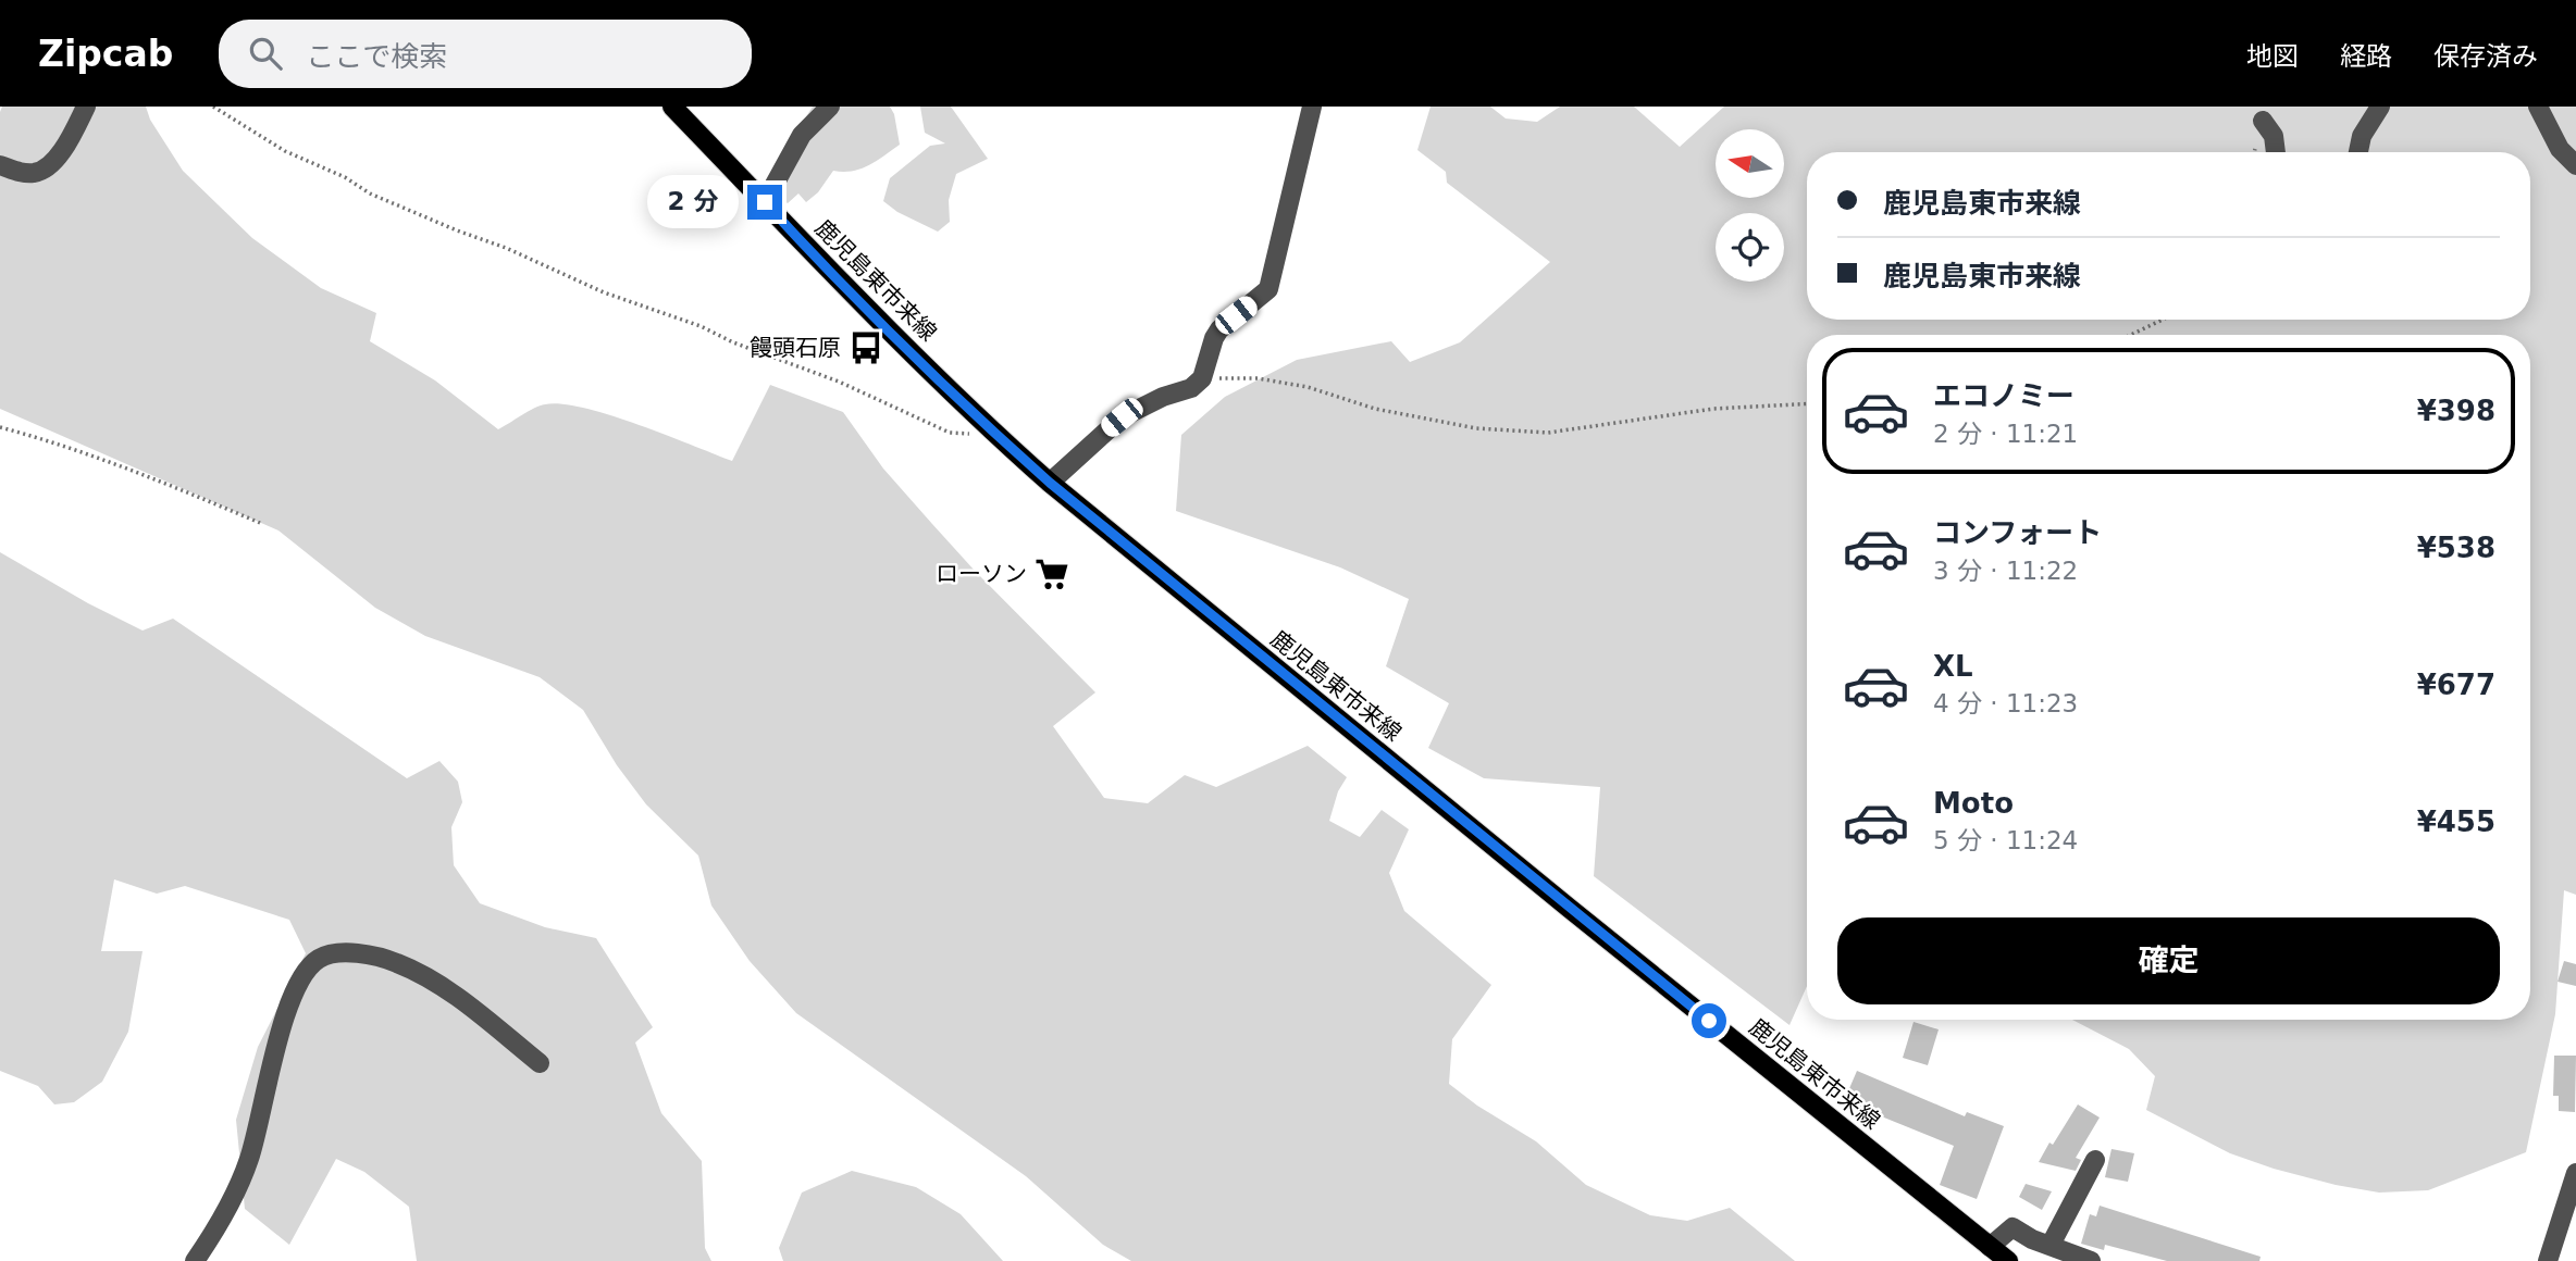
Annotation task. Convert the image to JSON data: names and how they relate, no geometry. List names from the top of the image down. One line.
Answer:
{"streets":{"main road":["鹿児島東市来線"]},"places":{"bus stop":["饅頭石原"],"supermarket":["ローソン"]},"north":"left","page":{"header":"Zipcab","search":"ここで検索","nav":["地図","経路","保存済み"],"banner":["鹿児島東市来線","鹿児島東市来線"],"bubble":"2 分","list":[{"name":"エコノミー","note":"2 分 · 11:21","value":"¥398"},{"name":"コンフォート","note":"3 分 · 11:22","value":"¥538"},{"name":"XL","note":"4 分 · 11:23","value":"¥677"},{"name":"Moto","note":"5 分 · 11:24","value":"¥455"}],"buttons":"確定"}}
